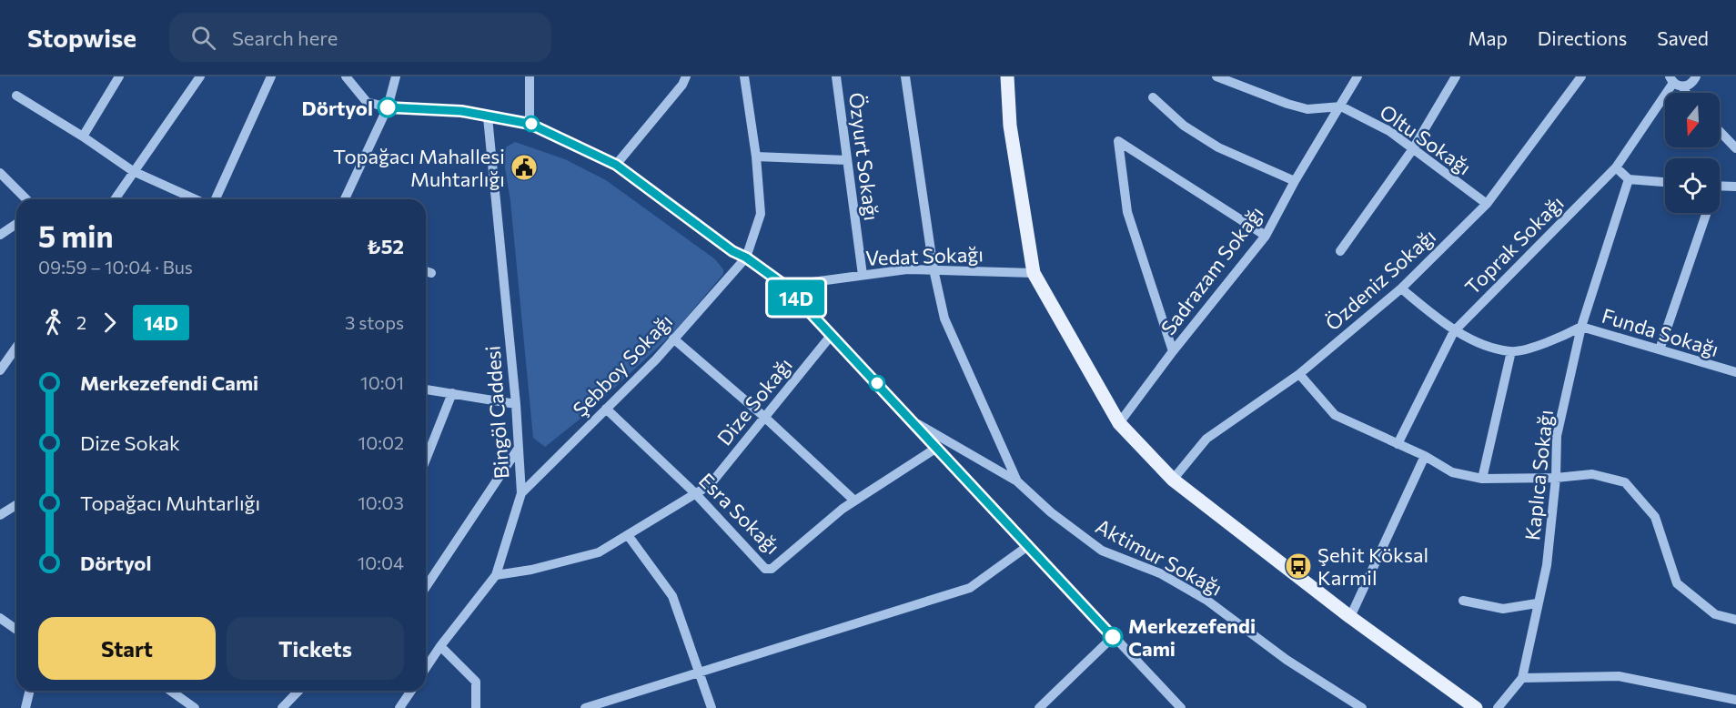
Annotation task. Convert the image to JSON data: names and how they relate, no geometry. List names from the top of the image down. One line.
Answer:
{"streets":{"street":["Oltu Sokağı","Özyurt Sokağı","Toprak Sokağı","Vedat Sokağı","Sadrazam Sokağı","Özdeniz Sokağı","Funda Sokağı","Şebboy Sokağı","Dize Sokağı","Bingöl Caddesi","Kaplıca Sokağı","Esra Sokağı","Aktimur Sokağı"]},"crossings":[["Oltu Sokağı","Sadrazam Sokağı"],["Oltu Sokağı","Özdeniz Sokağı"],["Özyurt Sokağı","Vedat Sokağı"],["Funda Sokağı","Kaplıca Sokağı"],["Şebboy Sokağı","Bingöl Caddesi"],["Şebboy Sokağı","Esra Sokağı"],["Dize Sokağı","Bingöl Caddesi"],["Dize Sokağı","Esra Sokağı"]],"places":{"other":["Dörtyol","Merkezefendi Cami"],"public building":["Topağacı Mahallesi Muhtarlığı"],"bus stop":["Şehit Köksal Karmil"]},"lines":["bus line 14D"],"north":"bottom","page":{"header":"Stopwise","search":"Search here","nav":["Map","Directions","Saved"],"on_map":"14D","heading":["5 min","09:59 – 10:04 · Bus","₺52"],"legs":["2","14D","3 stops"],"list":[{"name":"Merkezefendi Cami","value":"10:01"},{"name":"Dize Sokak","value":"10:02"},{"name":"Topağacı Muhtarlığı","value":"10:03"},{"name":"Dörtyol","value":"10:04"}],"buttons":["Start","Tickets"]}}
